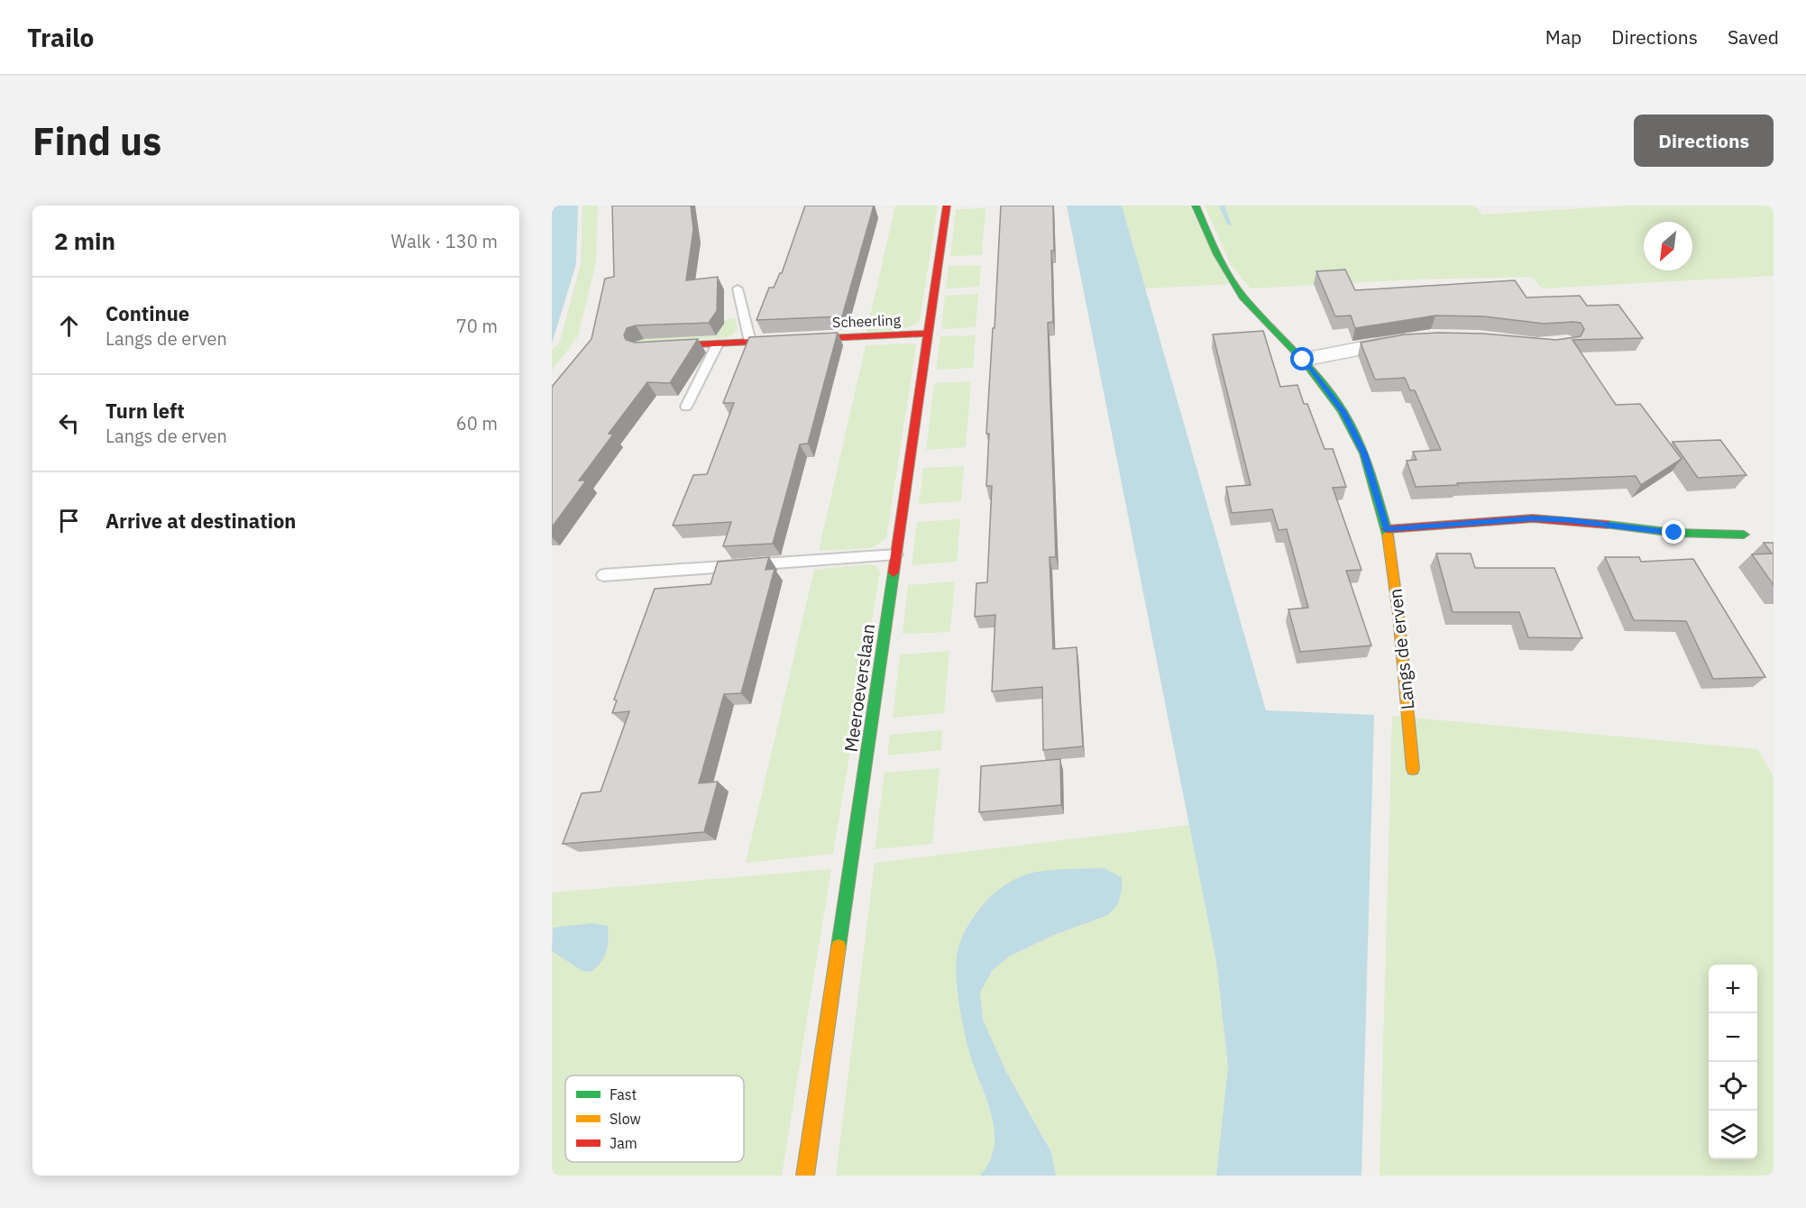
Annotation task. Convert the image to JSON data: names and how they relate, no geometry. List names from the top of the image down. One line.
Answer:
{"streets":{"street":["Scheerling","Langs de erven","Meeroeverslaan"]},"crossings":[["Scheerling","Meeroeverslaan"]],"legend":["Fast","Slow","Jam"],"north":"bottom left","page":{"header":"Trailo","nav":["Map","Directions","Saved"],"buttons":"Directions","title":"Find us","heading":["2 min","Walk · 130 m"],"list":[["Continue","Langs de erven","70 m"],["Turn left","Langs de erven","60 m"],"Arrive at destination"],"map_buttons":["+","−"]}}
